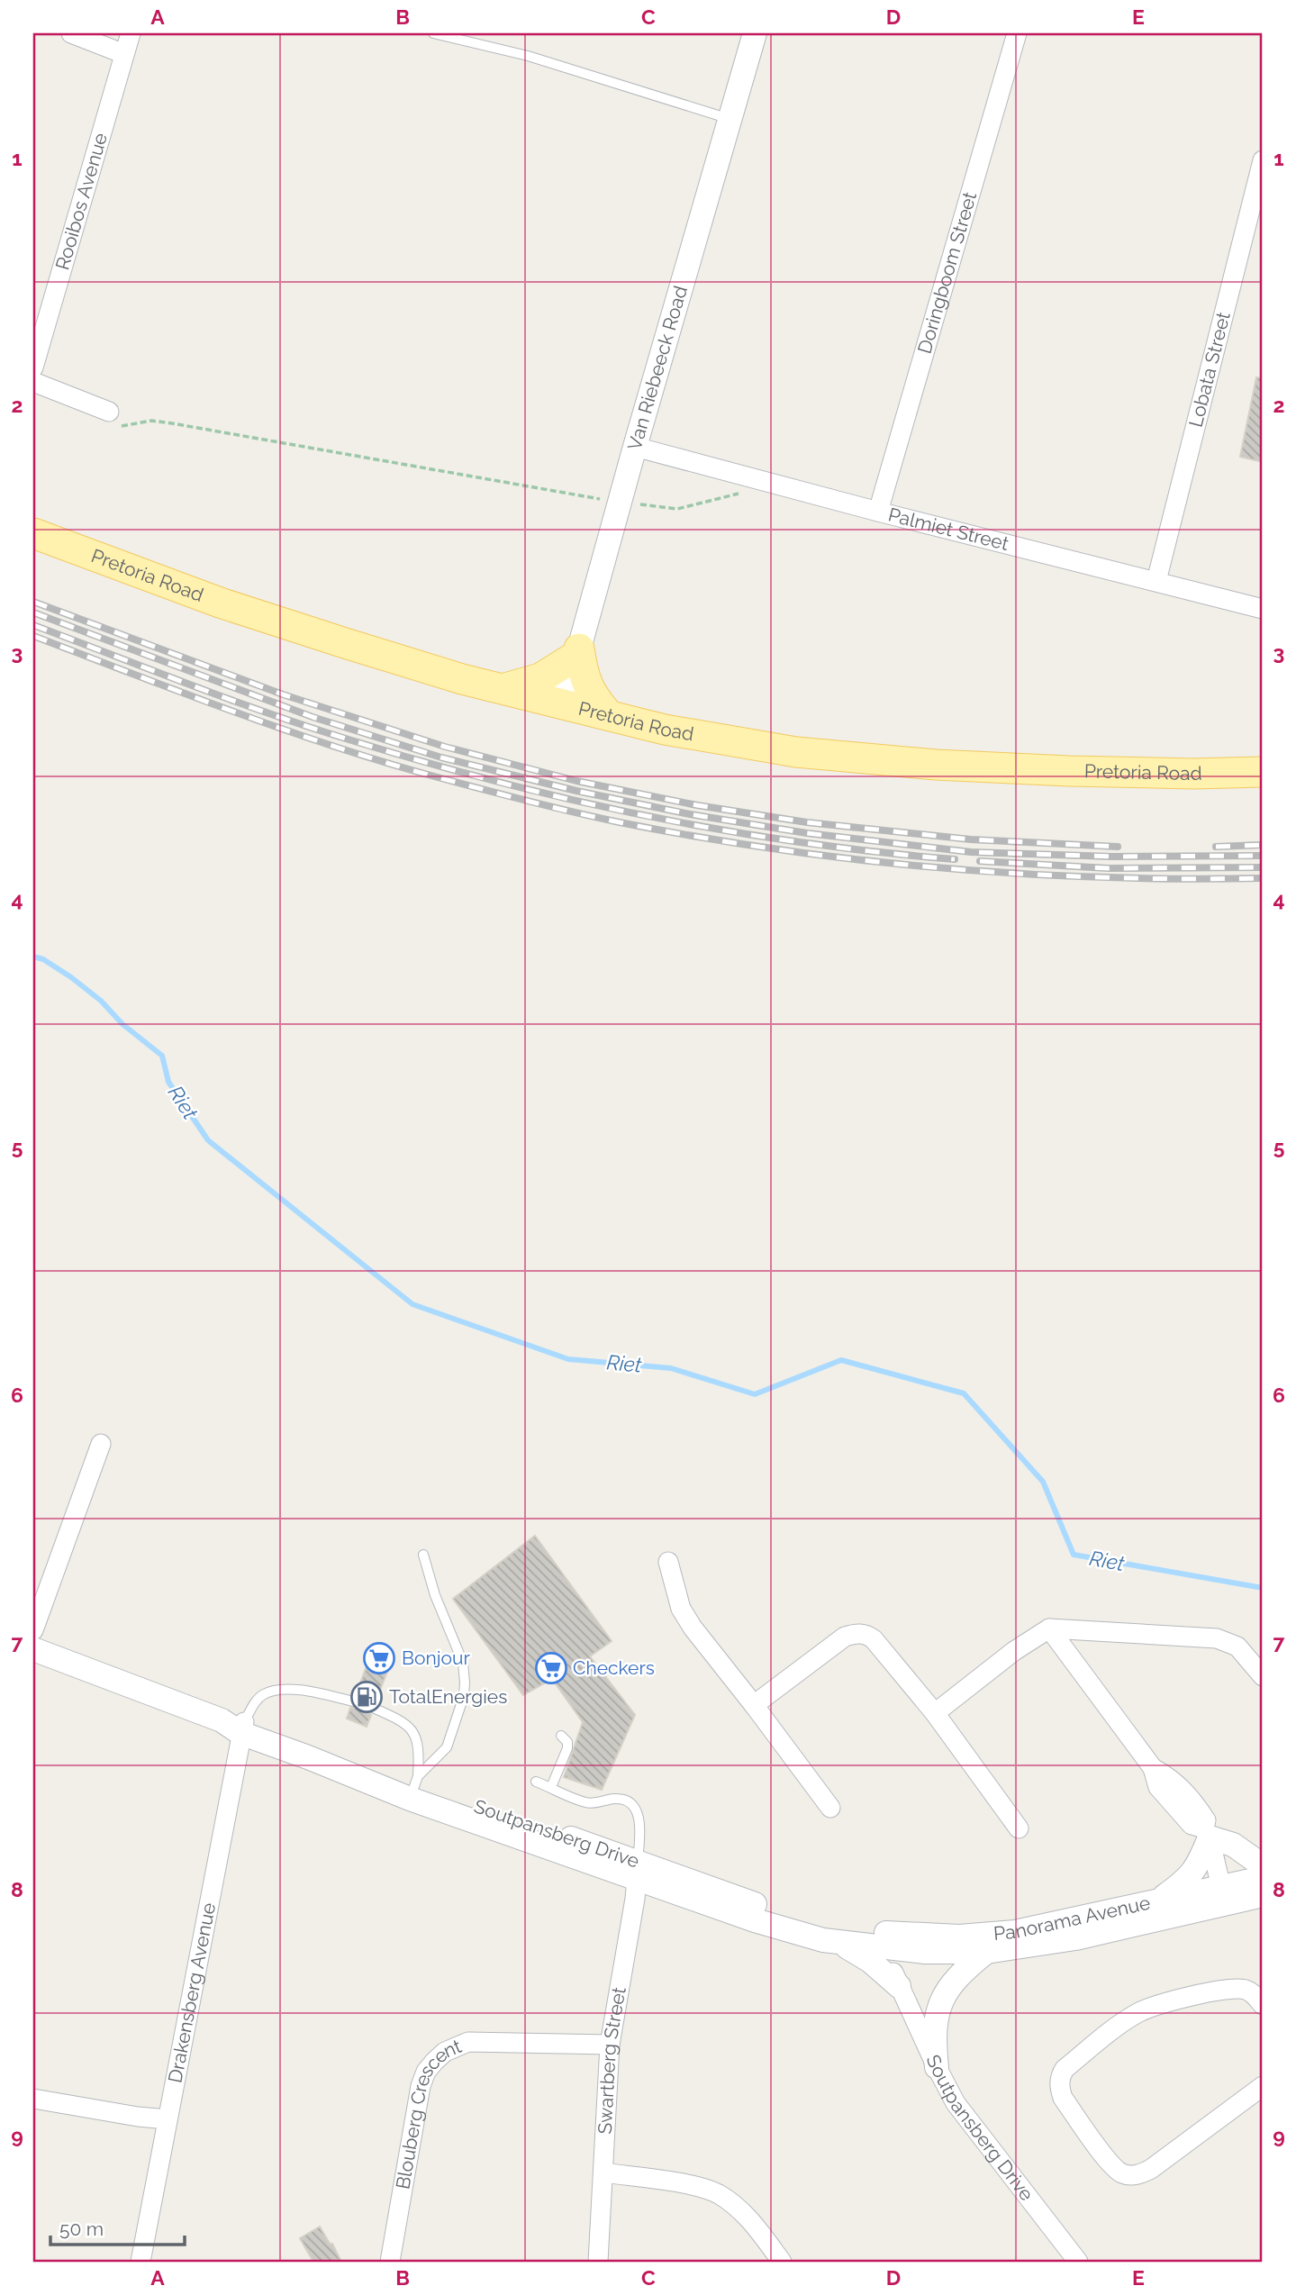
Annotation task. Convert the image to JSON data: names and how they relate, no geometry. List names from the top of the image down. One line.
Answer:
{"streets":{"main road":["Pretoria Road"],"street":["Rooibos Avenue","Doringboom Street","Van Riebeeck Road","Lobata Street","Palmiet Street","Soutpansberg Drive","Panorama Avenue","Drakensberg Avenue","Swartberg Street","Blouberg Crescent"]},"crossings":[["Doringboom Street","Palmiet Street"],["Van Riebeeck Road","Palmiet Street"],["Van Riebeeck Road","Pretoria Road"],["Lobata Street","Palmiet Street"],["Soutpansberg Drive","Panorama Avenue"],["Soutpansberg Drive","Drakensberg Avenue"],["Soutpansberg Drive","Swartberg Street"],["Swartberg Street","Blouberg Crescent"]],"water":["Riet"],"places":{"supermarket":["Bonjour","Checkers"],"fuel station":["TotalEnergies"]},"scale_bar":"50 m","grid":{"columns":["A","B","C","D","E"],"rows":["1","2","3","4","5","6","7","8","9"]}}
